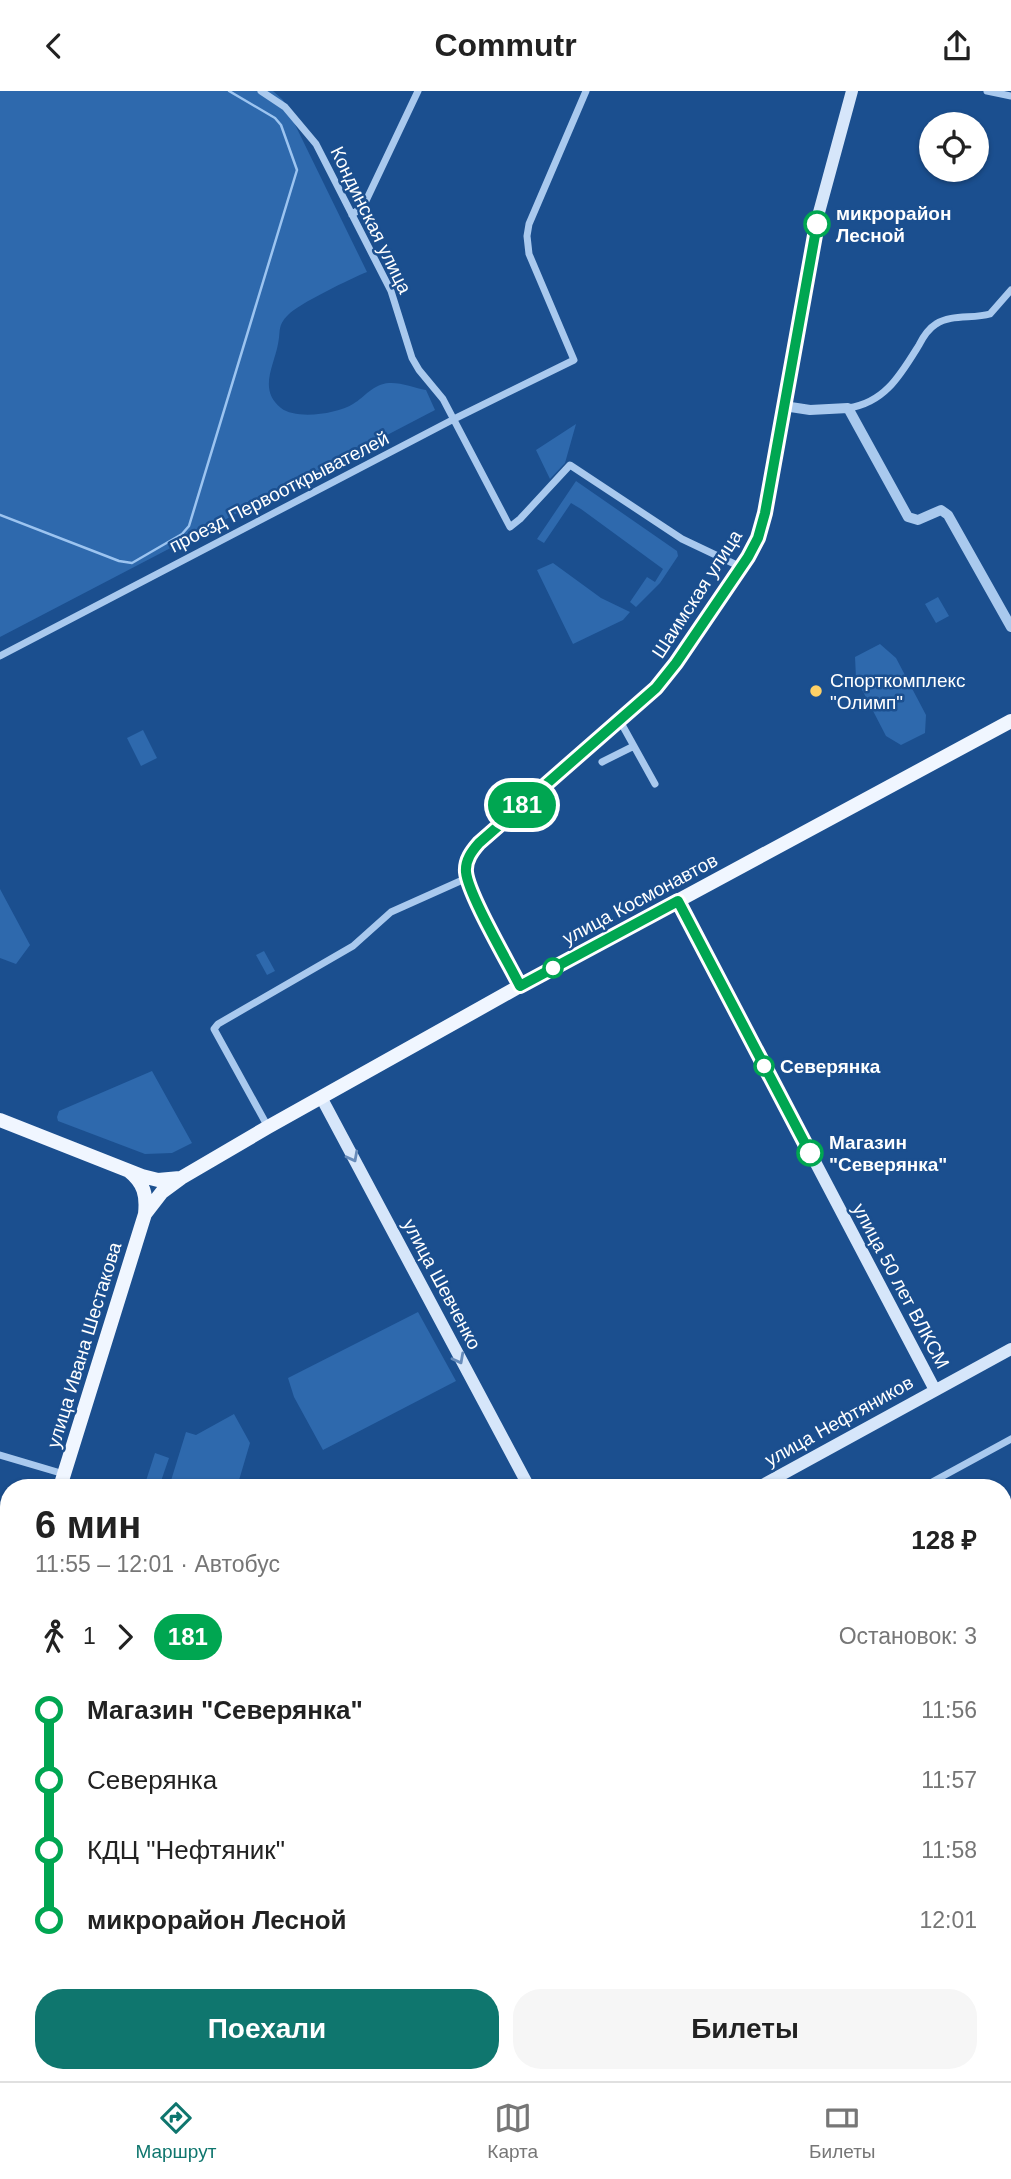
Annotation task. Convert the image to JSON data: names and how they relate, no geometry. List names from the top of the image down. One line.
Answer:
{"streets":{"main road":["Шаимская улица","улица Космонавтов","улица Шевченко","улица 50 лет ВЛКСМ","улица Ивана Шестакова","улица Нефтяников"],"street":["Кондинская улица","проезд Первооткрывателей"]},"crossings":[["Кондинская улица","проезд Первооткрывателей"],["Кондинская улица","Шаимская улица"],["улица Космонавтов","улица Шевченко"],["улица Космонавтов","улица 50 лет ВЛКСМ"],["улица Космонавтов","улица Ивана Шестакова"],["улица 50 лет ВЛКСМ","улица Нефтяников"]],"one_way":["улица Шевченко"],"places":["микрорайон Лесной","Спорткомплекс \"Олимп\"","Северянка","Магазин \"Северянка\""],"lines":["bus line 181"],"page":{"header":"Commutr","on_map":"181","heading":["6 мин","11:55 – 12:01 · Автобус","128 ₽"],"legs":["1","181","Остановок: 3"],"list":[{"name":"Магазин \"Северянка\"","value":"11:56"},{"name":"Северянка","value":"11:57"},{"name":"КДЦ \"Нефтяник\"","value":"11:58"},{"name":"микрорайон Лесной","value":"12:01"}],"buttons":["Поехали","Билеты"],"tabs":["Маршрут","Карта","Билеты"]}}
